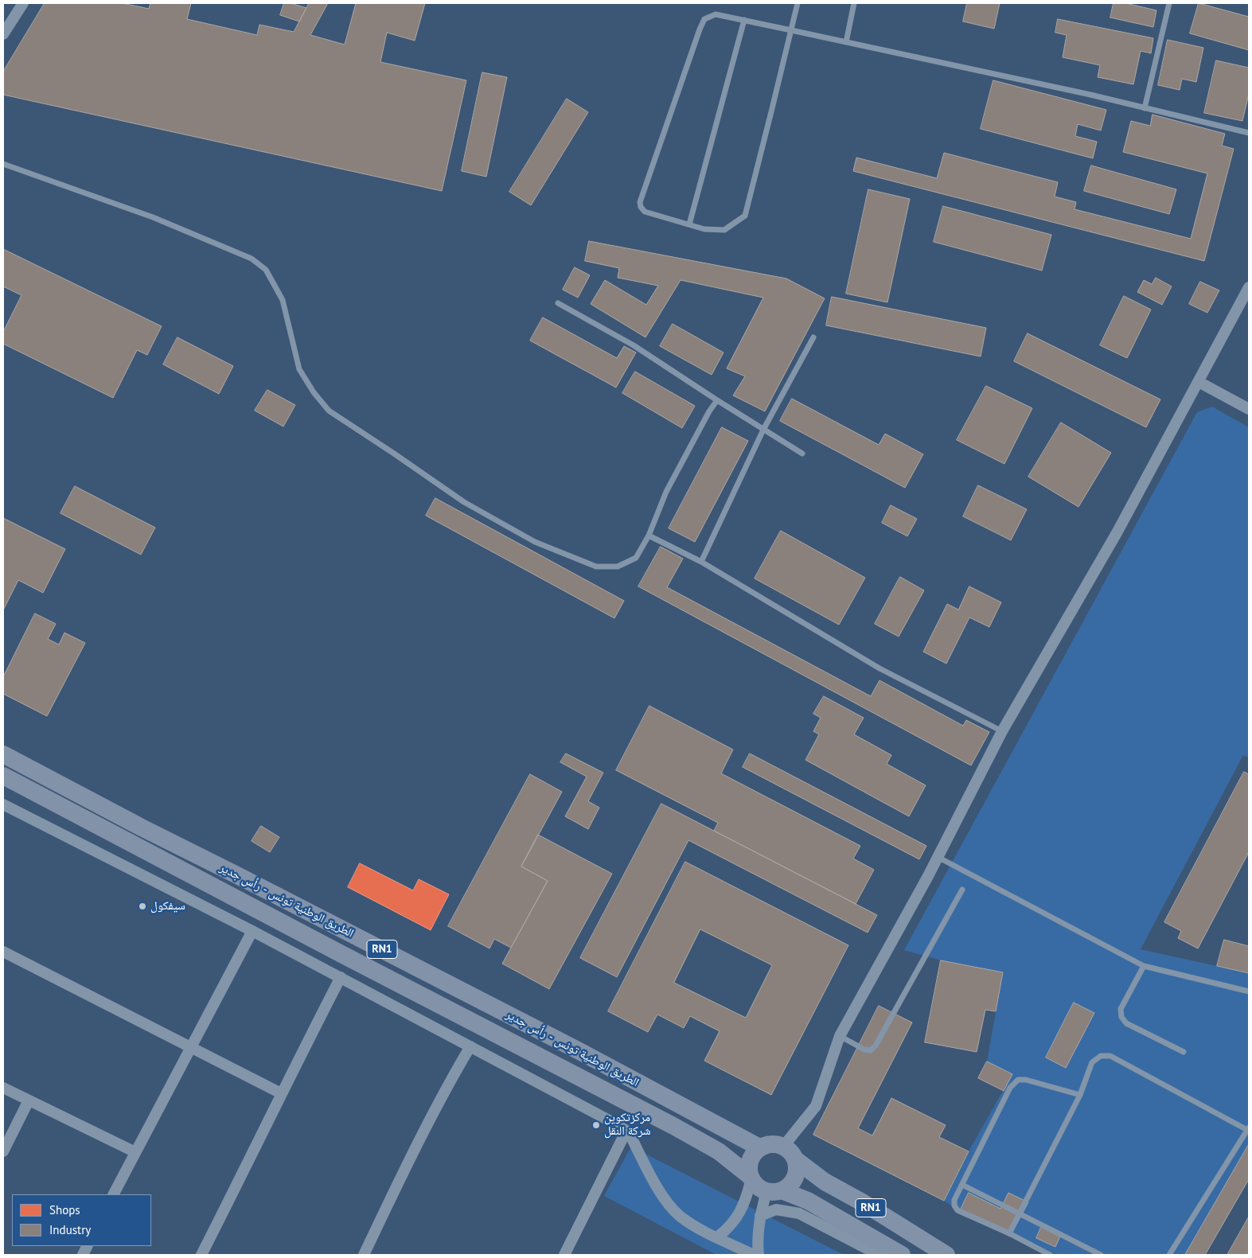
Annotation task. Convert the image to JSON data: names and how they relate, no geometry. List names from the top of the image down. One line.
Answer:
{"streets":{"main road":["الطريق الوطنية تونس - رأس جدير","RN1"]},"crossings":[["الطريق الوطنية تونس - رأس جدير","RN1"]],"places":["سيفكول","مركزتكوين شركة النقل"],"legend":["Shops","Industry"]}
